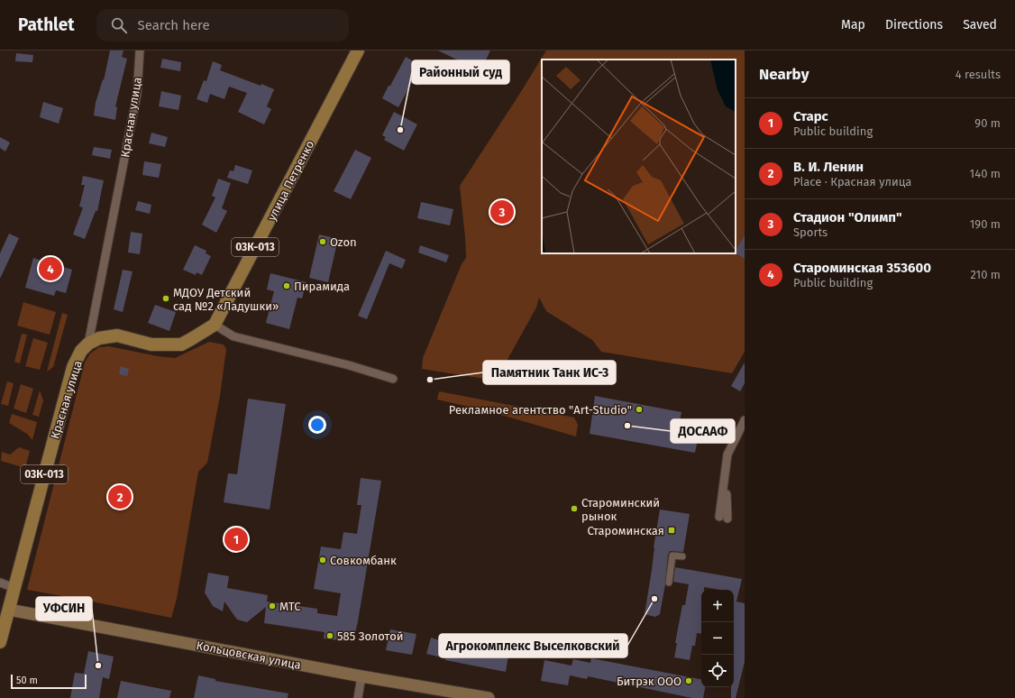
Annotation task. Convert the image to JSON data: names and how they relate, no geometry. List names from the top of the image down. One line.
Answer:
{"streets":{"main road":["Красная улица","улица Петренко","03К-013","Кольцовская улица"]},"crossings":[["Красная улица","Кольцовская улица"]],"places":{"other":["Районный суд","Ozon","Пирамида","МДОУ Детский сад №2 «Ладушки»","Памятник Танк ИС-3","Рекламное агентство \"Art-Studio\"","ДОСААФ","Староминский рынок","Совкомбанк","Агрокомплекс Выселковский","МТС","585 Золотой","УФСИН","Битрэк ООО"],"transit":["Староминская"]},"scale_bar":"50 m","page":{"header":"Pathlet","search":"Search here","nav":["Map","Directions","Saved"],"heading":["Nearby","4 results"],"list":[{"mark":"1","name":"Старс","note":"Public building","value":"90 m"},{"mark":"2","name":"В. И. Ленин","note":"Place · Красная улица","value":"140 m"},{"mark":"3","name":"Стадион \"Олимп\"","note":"Sports","value":"190 m"},{"mark":"4","name":"Староминская 353600","note":"Public building","value":"210 m"}],"pins":["3","4","2","1"],"map_buttons":["+","−"],"scale":"50 m"}}
